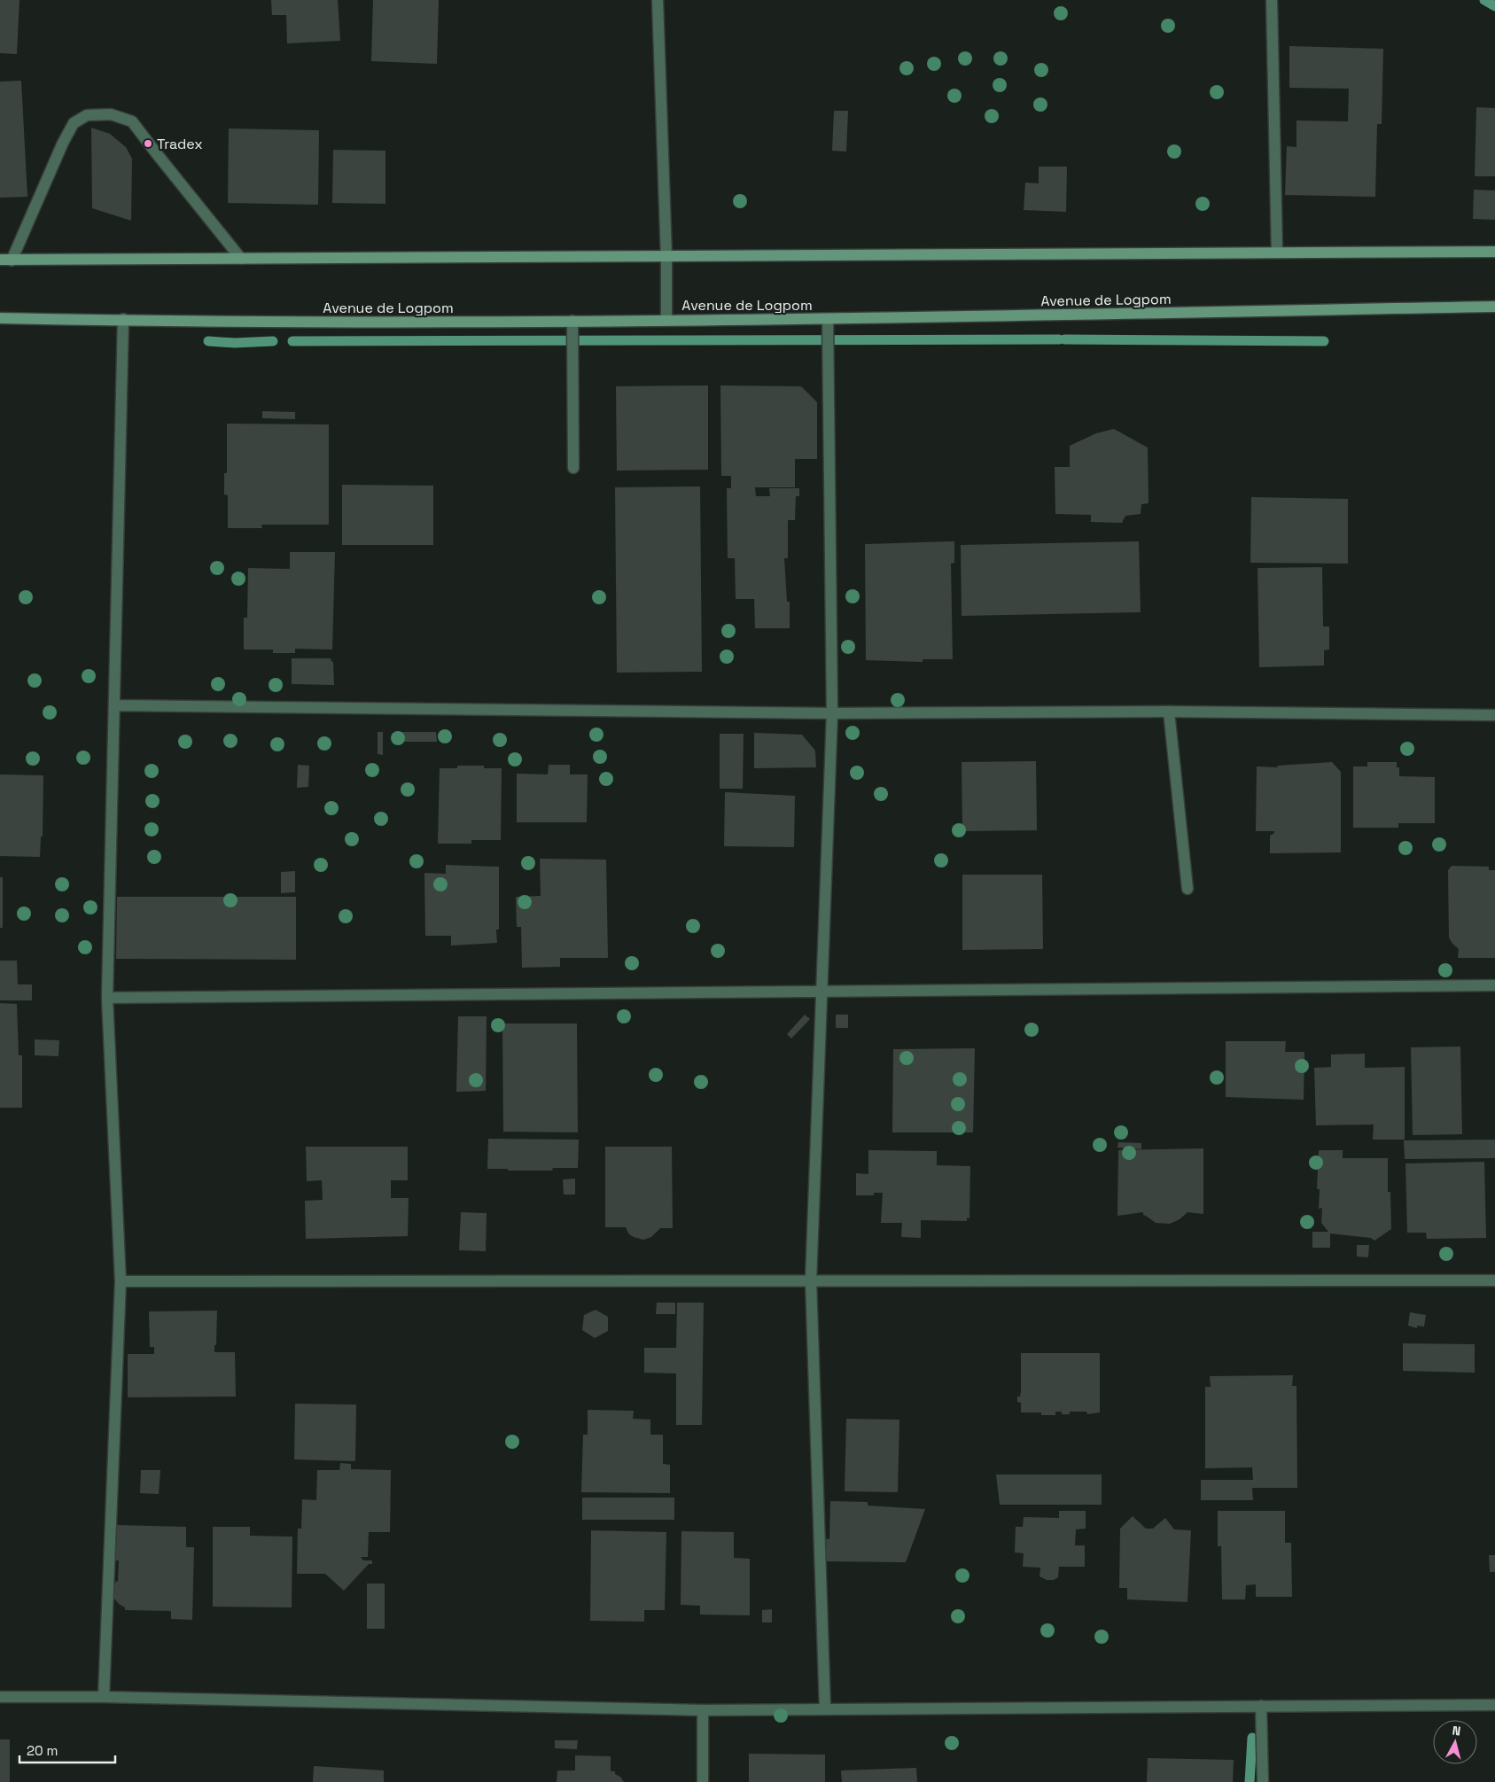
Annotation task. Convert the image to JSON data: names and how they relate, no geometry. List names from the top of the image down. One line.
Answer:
{"streets":{"main road":["Avenue de Logpom"]},"places":["Tradex"],"scale_bar":"20 m","north":"top"}
